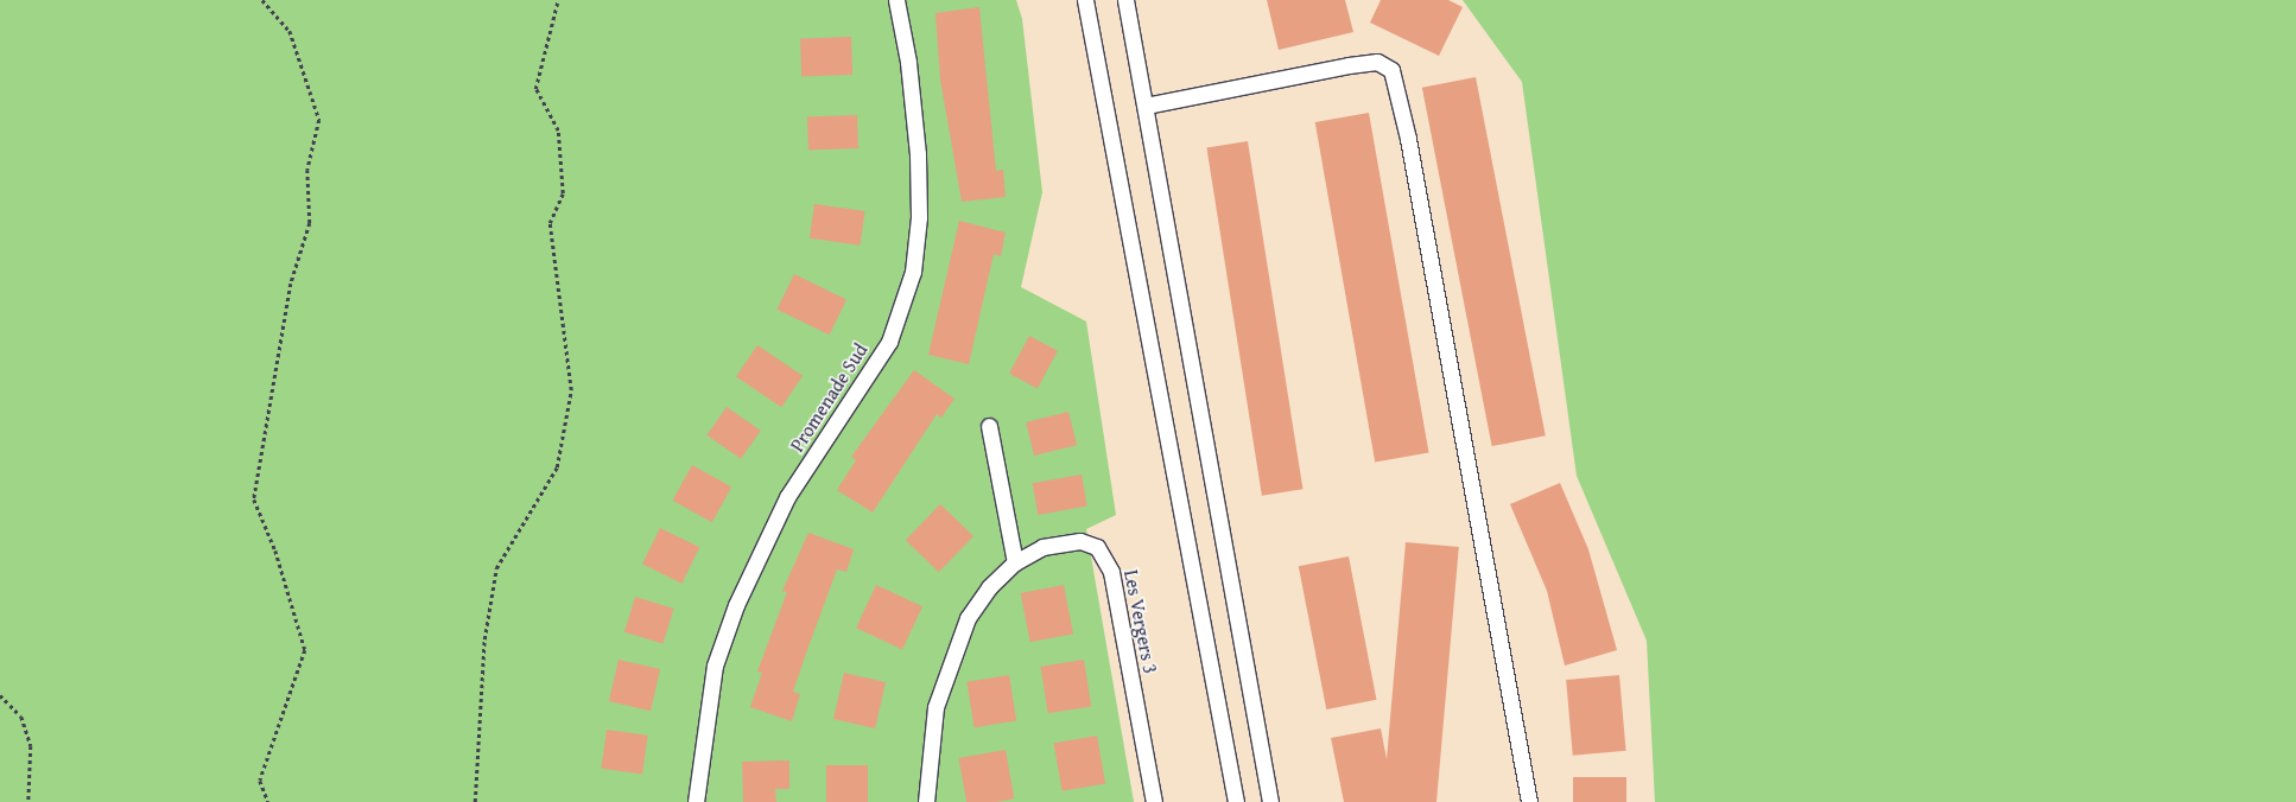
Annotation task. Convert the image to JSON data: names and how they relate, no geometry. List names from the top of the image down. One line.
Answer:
{"streets":{"street":["Promenade Sud","Les Vergers 3"]}}
